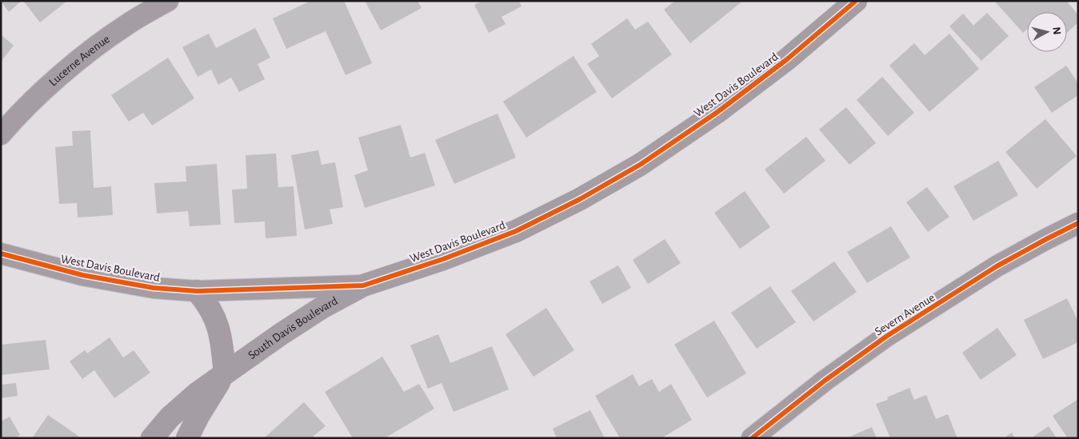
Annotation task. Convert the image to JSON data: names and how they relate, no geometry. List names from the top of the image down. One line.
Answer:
{"streets":{"street":["Lucerne Avenue","West Davis Boulevard","Severn Avenue","South Davis Boulevard"]},"crossings":[["West Davis Boulevard","South Davis Boulevard"]],"north":"right"}
